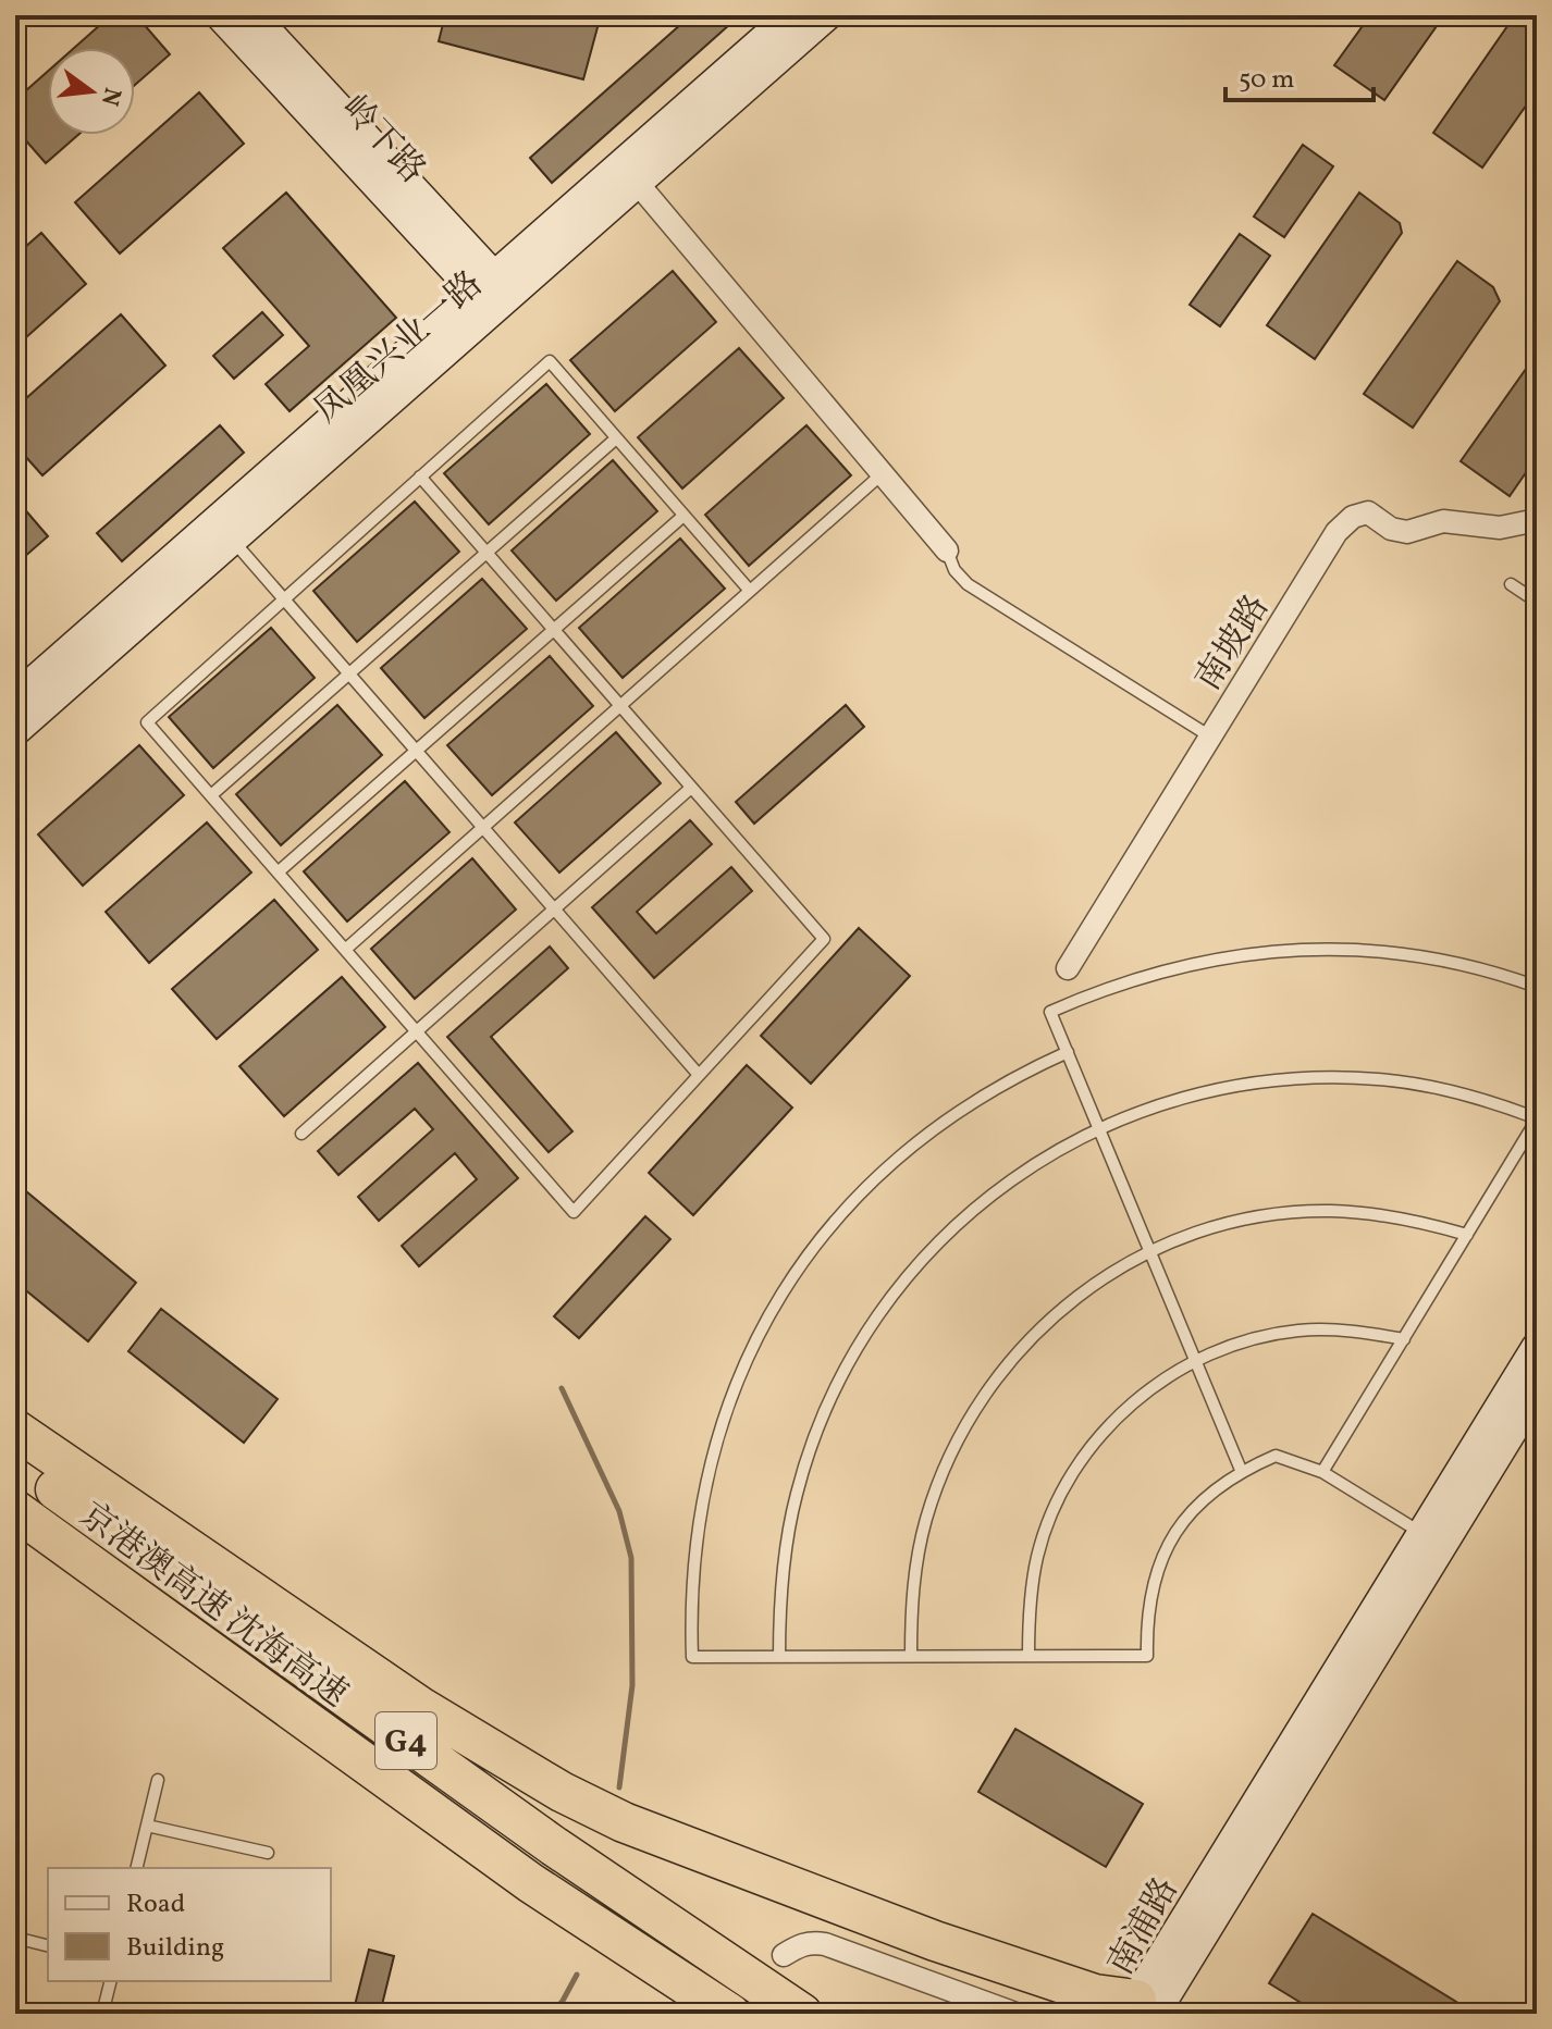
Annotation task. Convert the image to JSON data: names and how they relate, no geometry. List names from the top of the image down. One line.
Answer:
{"streets":{"highway":["京港澳高速 沈海高速","G4"],"street":["岭下路","凤凰兴业一路","南坡路","南浦路"]},"crossings":[["岭下路","凤凰兴业一路"]],"legend":["Road","Building"],"scale_bar":"50 m","north":"right"}
